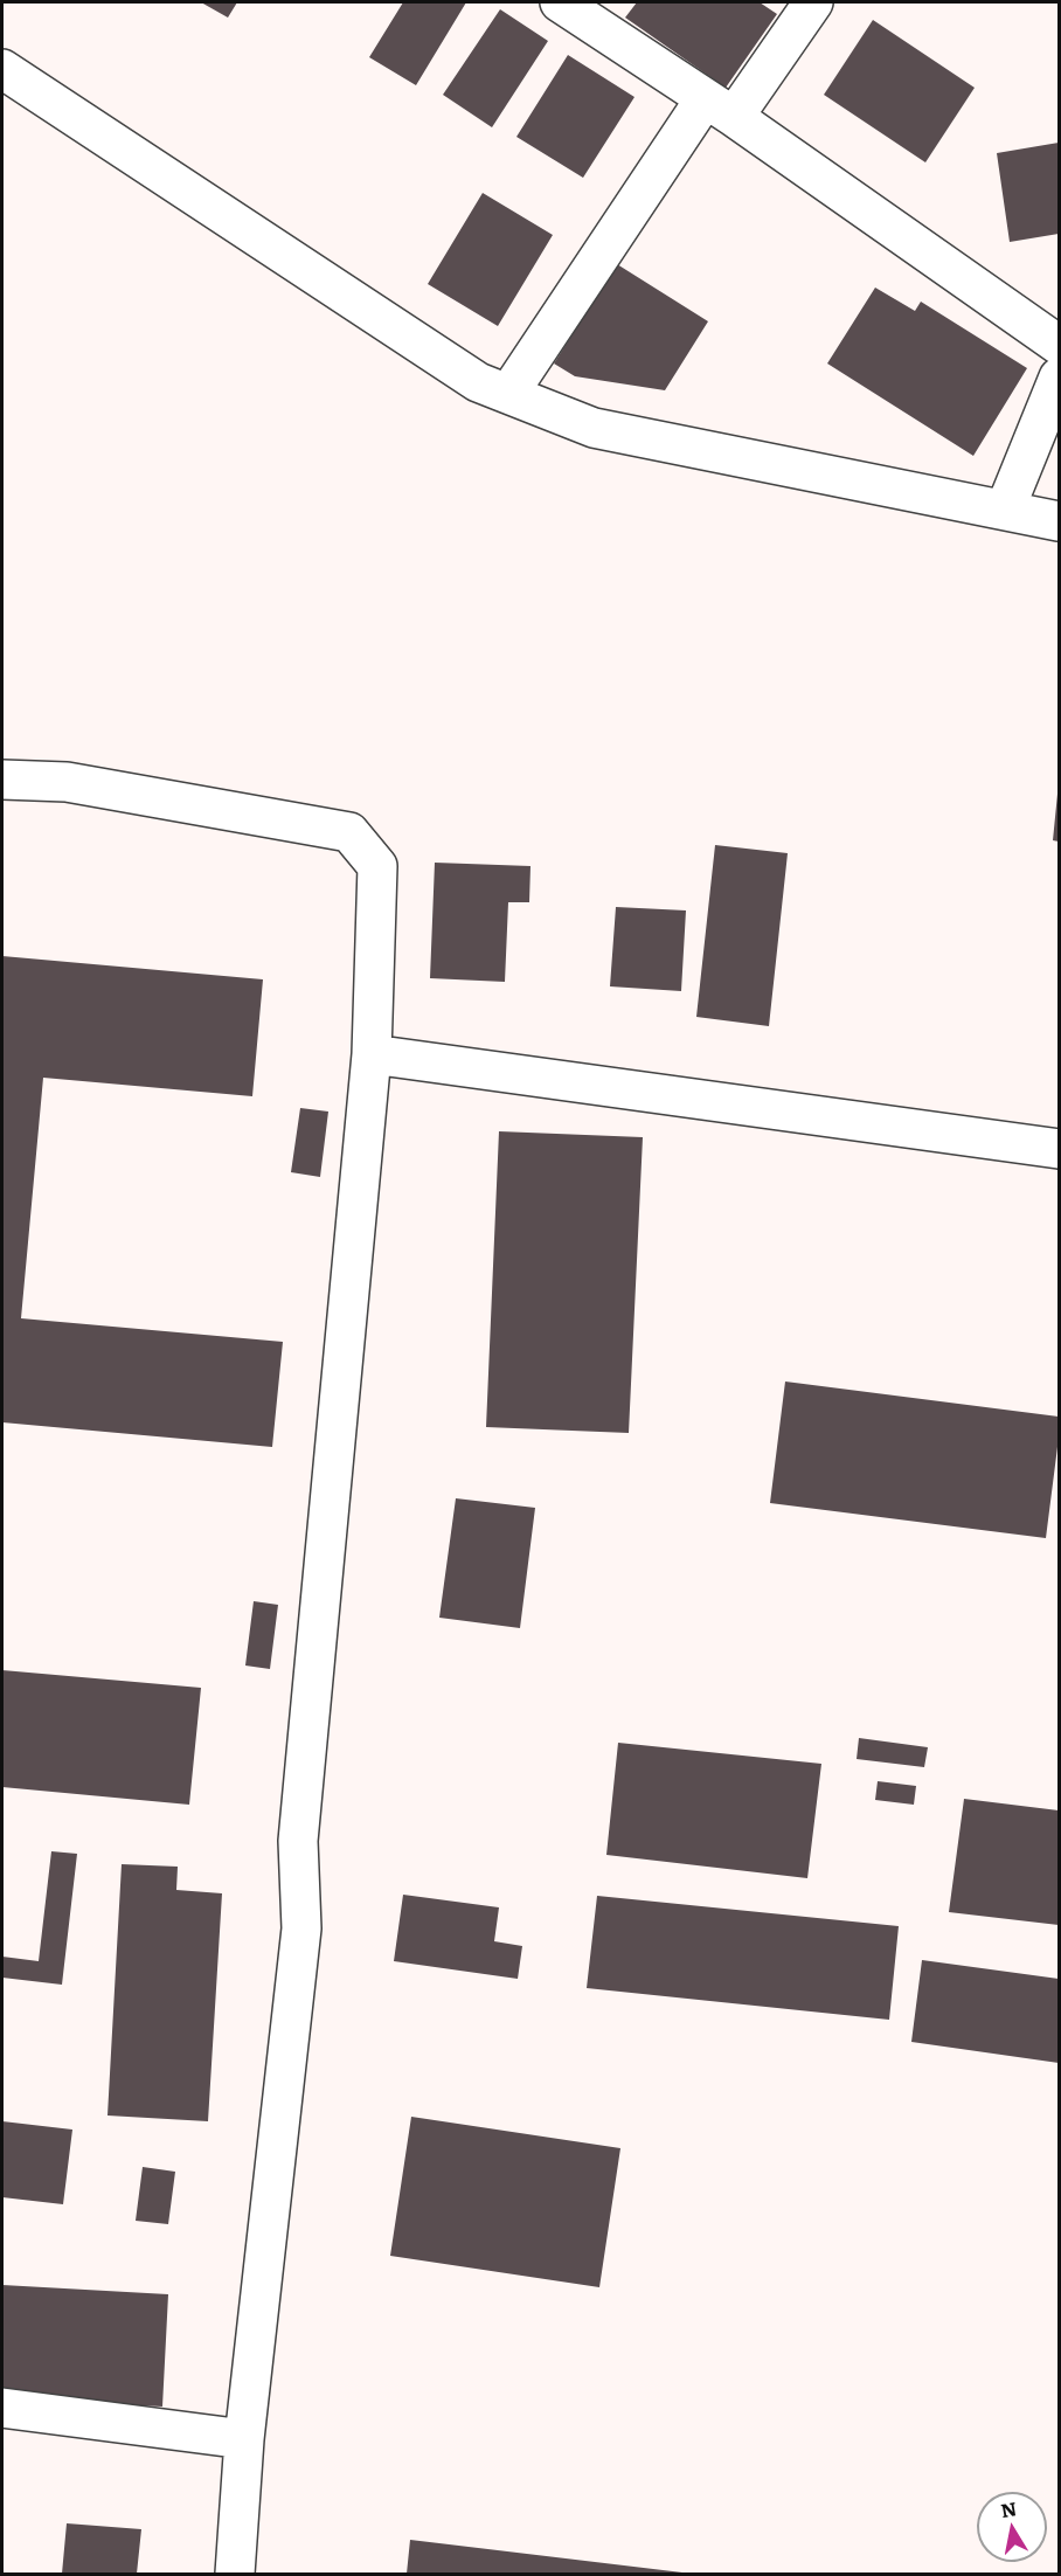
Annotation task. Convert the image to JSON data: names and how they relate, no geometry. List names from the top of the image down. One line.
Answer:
{"north":"top"}
